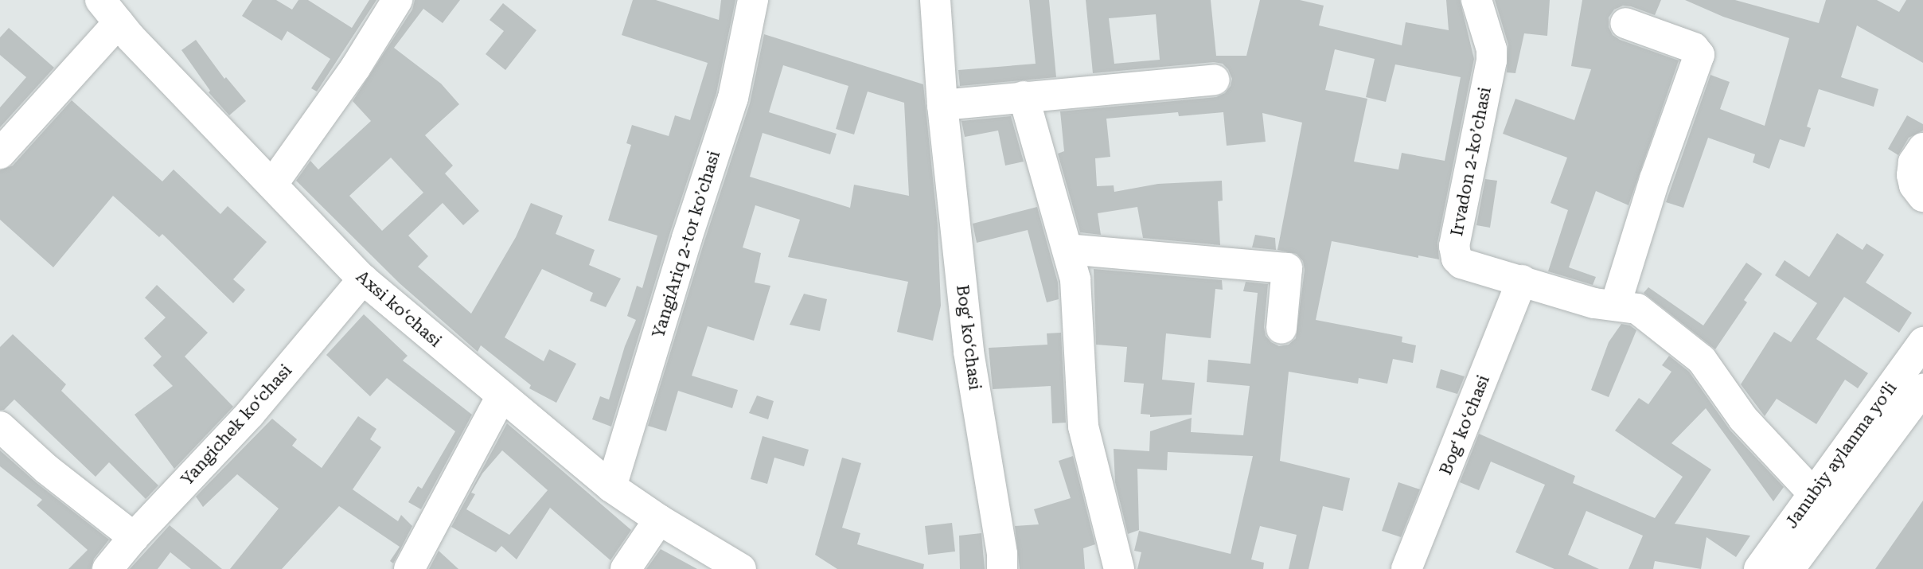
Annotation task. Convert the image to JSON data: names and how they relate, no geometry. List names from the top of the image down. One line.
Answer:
{"streets":{"main road":["Irvadon 2-koʼchasi","YangiАriq 2-tor koʼchasi","Axsi koʻchasi","Bogʻ koʻchasi","Yangichek koʻchasi","Janubiy aylanma yoʻli"]},"crossings":[["Irvadon 2-koʼchasi","Bogʻ koʻchasi"],["Irvadon 2-koʼchasi","Janubiy aylanma yoʻli"],["YangiАriq 2-tor koʼchasi","Axsi koʻchasi"],["Axsi koʻchasi","Yangichek koʻchasi"]]}
